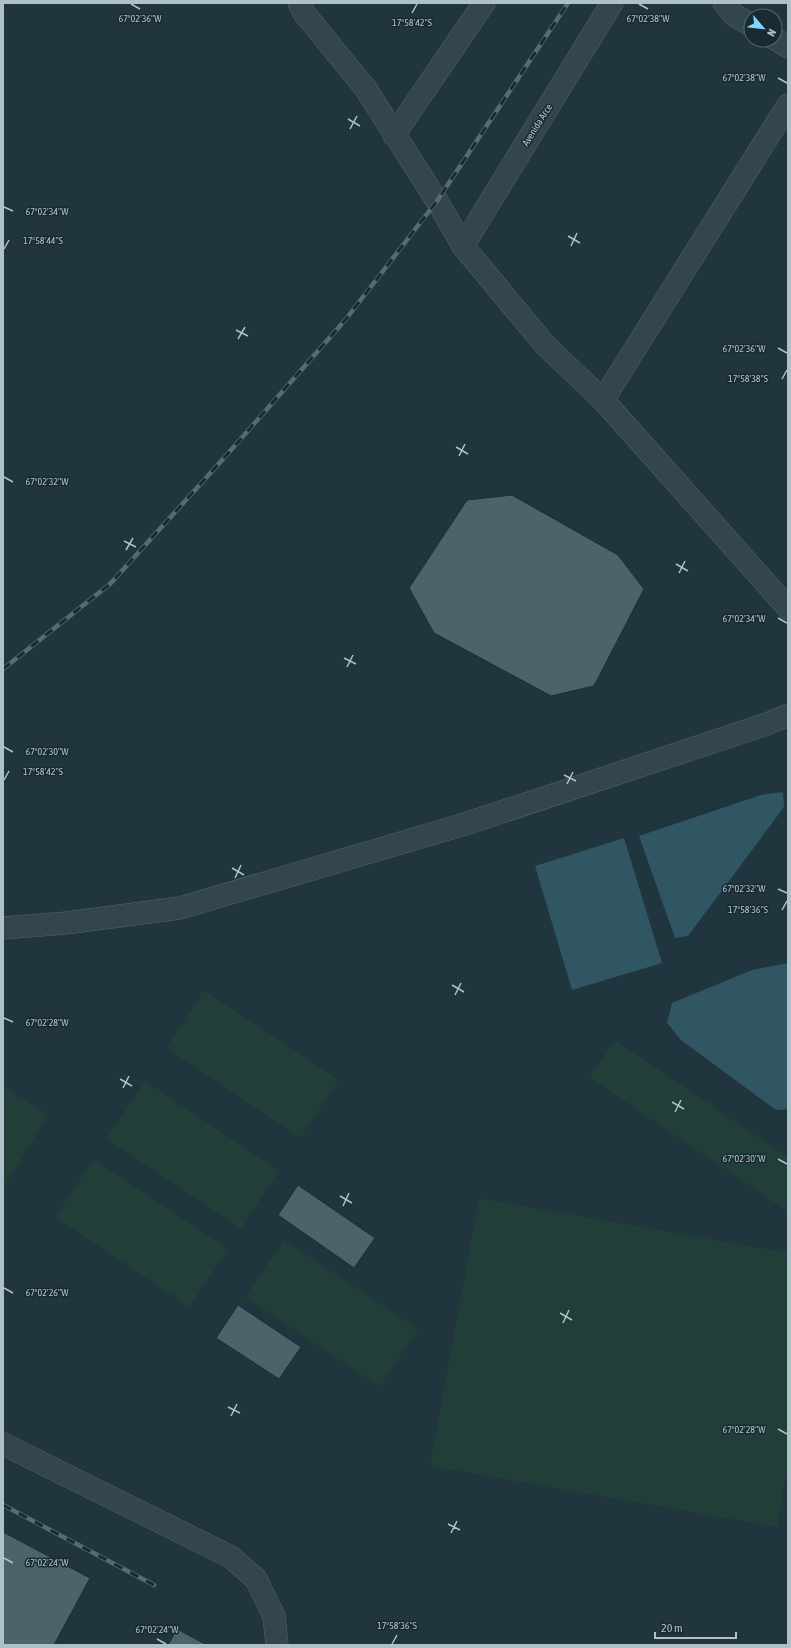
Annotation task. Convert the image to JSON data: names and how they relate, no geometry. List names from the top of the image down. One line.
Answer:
{"streets":{"street":["Avenida Arce"]},"scale_bar":"20 m","north":"bottom right","coordinates":["67°02'38\"W","67°02'36\"W","17°58'42\"S","67°02'34\"W","17°58'44\"S","17°58'38\"S","67°02'32\"W","67°02'30\"W","17°58'36\"S","67°02'28\"W","67°02'26\"W","67°02'24\"W"]}
